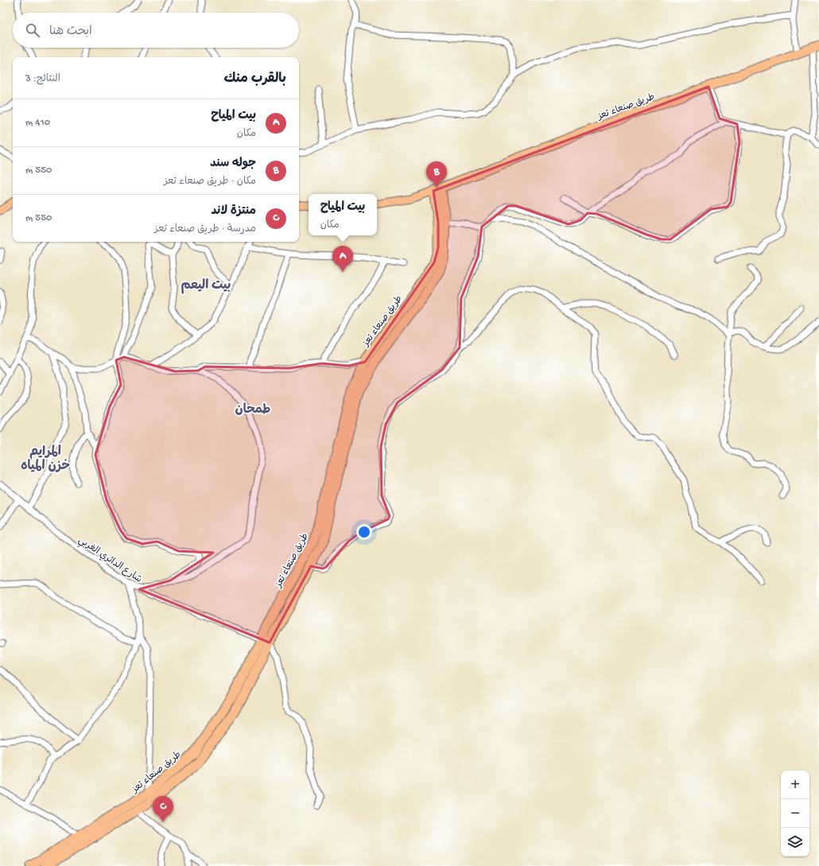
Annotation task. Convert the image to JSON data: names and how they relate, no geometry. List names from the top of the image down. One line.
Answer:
{"streets":{"highway":["طريق صنعاء تعز"],"street":["شارع الدائري الغربي"]},"crossings":[["طريق صنعاء تعز","شارع الدائري الغربي"]],"districts":["بيت اليعم","طمحان","المرايم خزن المياه"],"page":{"search":"ابحث هنا","heading":["بالقرب منك","النتائج: 3"],"list":[{"mark":"A","name":"بيت المياح","note":"مكان","value":"410 m"},{"mark":"B","name":"جوله سند","note":"مكان · طريق صنعاء تعز","value":"550 m"},{"mark":"C","name":"منتزة لاند","note":"مدرسة · طريق صنعاء تعز","value":"550 m"}],"pins":["B","A","C"],"popup":["بيت المياح","مكان"],"map_buttons":["+","−"]}}
